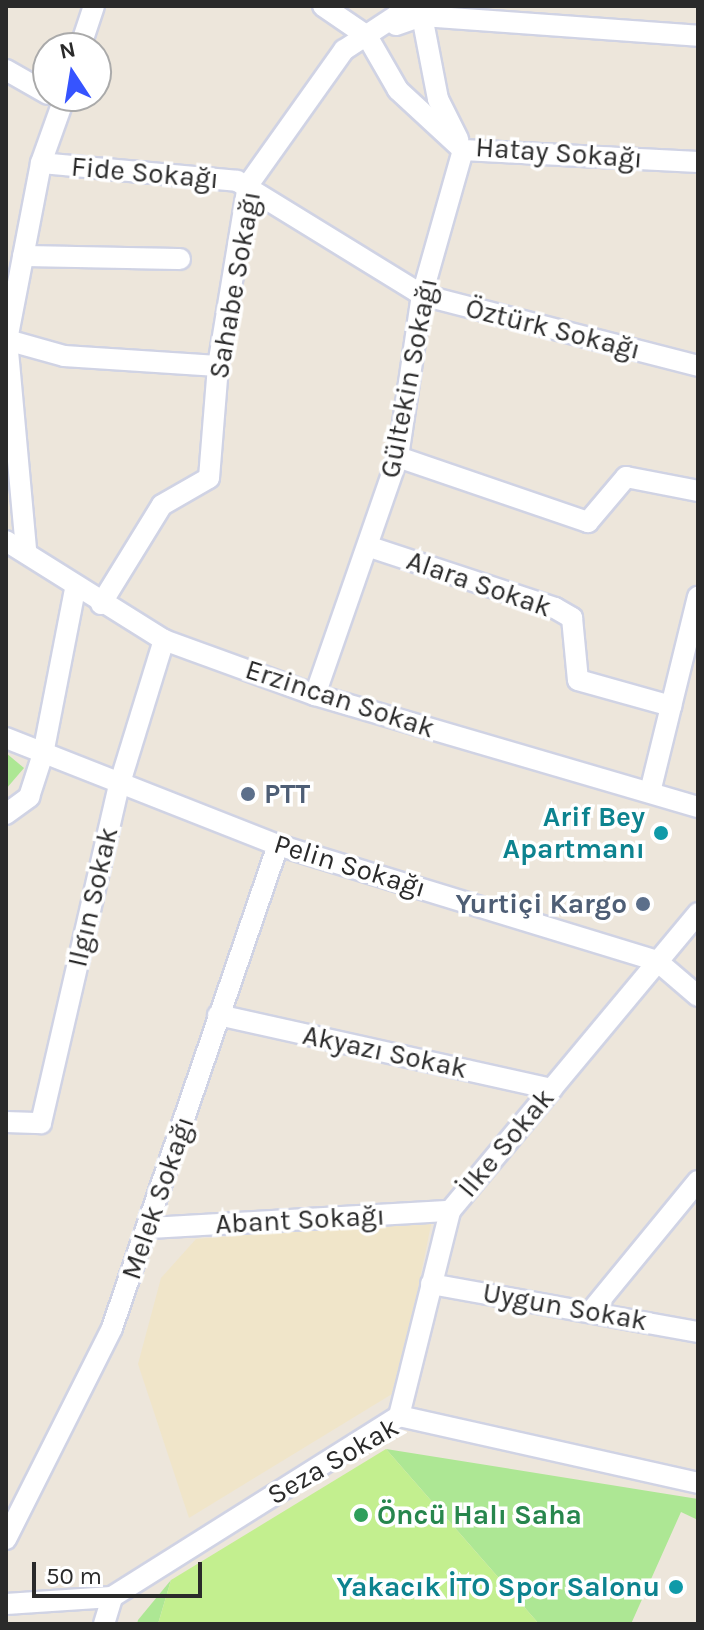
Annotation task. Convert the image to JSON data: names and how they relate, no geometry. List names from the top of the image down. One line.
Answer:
{"streets":{"street":["Hatay Sokağı","Fide Sokağı","Sahabe Sokağı","Öztürk Sokağı","Gültekin Sokağı","Alara Sokak","Erzincan Sokak","Pelin Sokağı","Ilgın Sokak","Akyazı Sokak","İlke Sokak","Melek Sokağı","Abant Sokağı","Uygun Sokak","Seza Sokak"]},"crossings":[["Hatay Sokağı","Sahabe Sokağı"],["Hatay Sokağı","Gültekin Sokağı"],["Fide Sokağı","Sahabe Sokağı"],["Fide Sokağı","Öztürk Sokağı"],["Sahabe Sokağı","Öztürk Sokağı"],["Sahabe Sokağı","Erzincan Sokak"],["Öztürk Sokağı","Gültekin Sokağı"],["Gültekin Sokağı","Alara Sokak"],["Gültekin Sokağı","Erzincan Sokak"],["Erzincan Sokak","Ilgın Sokak"],["Pelin Sokağı","Ilgın Sokak"],["Pelin Sokağı","İlke Sokak"],["Pelin Sokağı","Melek Sokağı"],["Akyazı Sokak","İlke Sokak"],["Akyazı Sokak","Melek Sokağı"],["İlke Sokak","Abant Sokağı"],["İlke Sokak","Uygun Sokak"],["İlke Sokak","Seza Sokak"],["Melek Sokağı","Abant Sokağı"]],"places":["PTT","Arif Bey Apartmanı","Yurtiçi Kargo","Öncü Halı Saha","Yakacık İTO Spor Salonu"],"scale_bar":"50 m","north":"top"}
